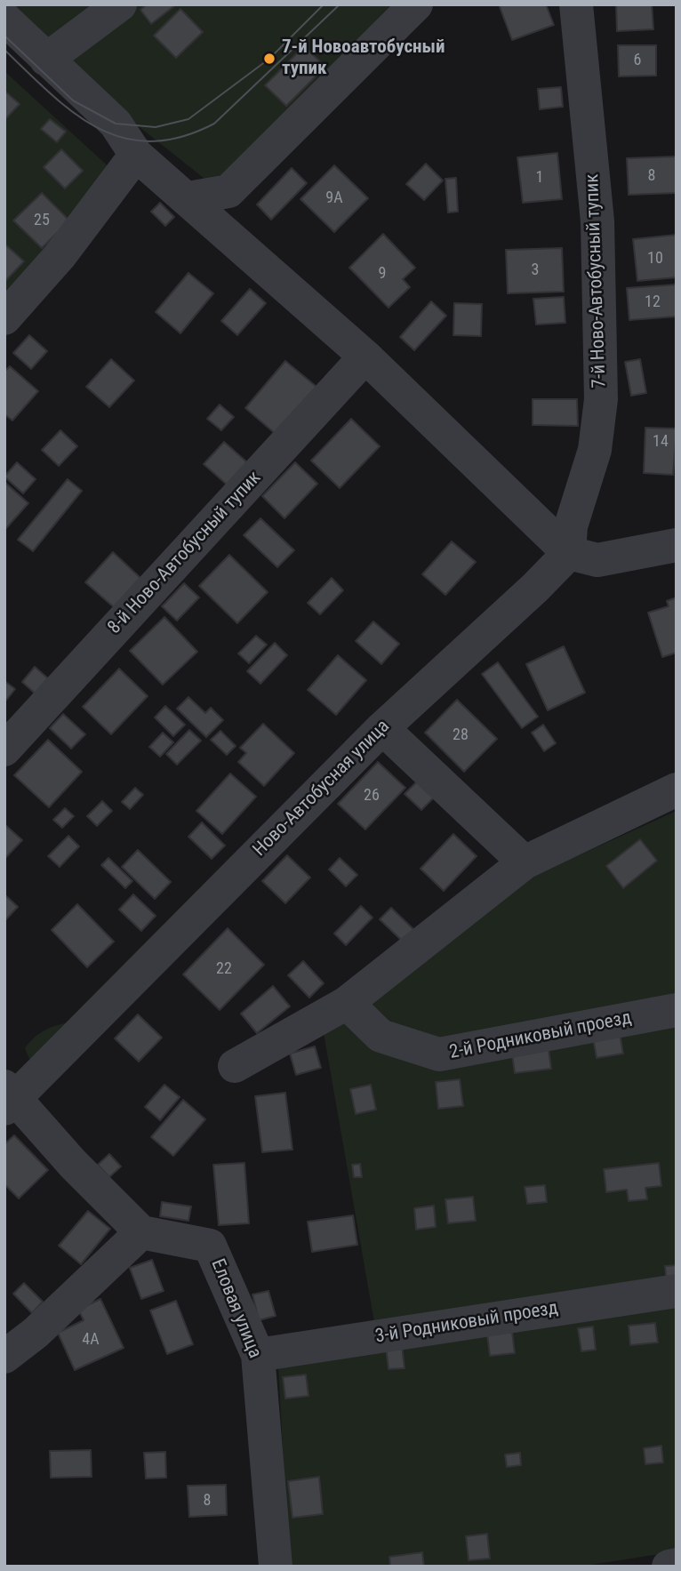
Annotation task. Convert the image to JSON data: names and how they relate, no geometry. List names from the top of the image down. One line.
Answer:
{"streets":{"street":["7-й Ново-Автобусный тупик","8-й Ново-Автобусный тупик","Ново-Автобусная улица","2-й Родниковый проезд","Еловая улица","3-й Родниковый проезд"]},"crossings":[["7-й Ново-Автобусный тупик","Ново-Автобусная улица"],["Еловая улица","3-й Родниковый проезд"]],"places":["7-й Новоавтобусный тупик"],"house_numbers":["6","8","1","9А","25","10","3","9","12","14","28","26","22","4А","8"]}
